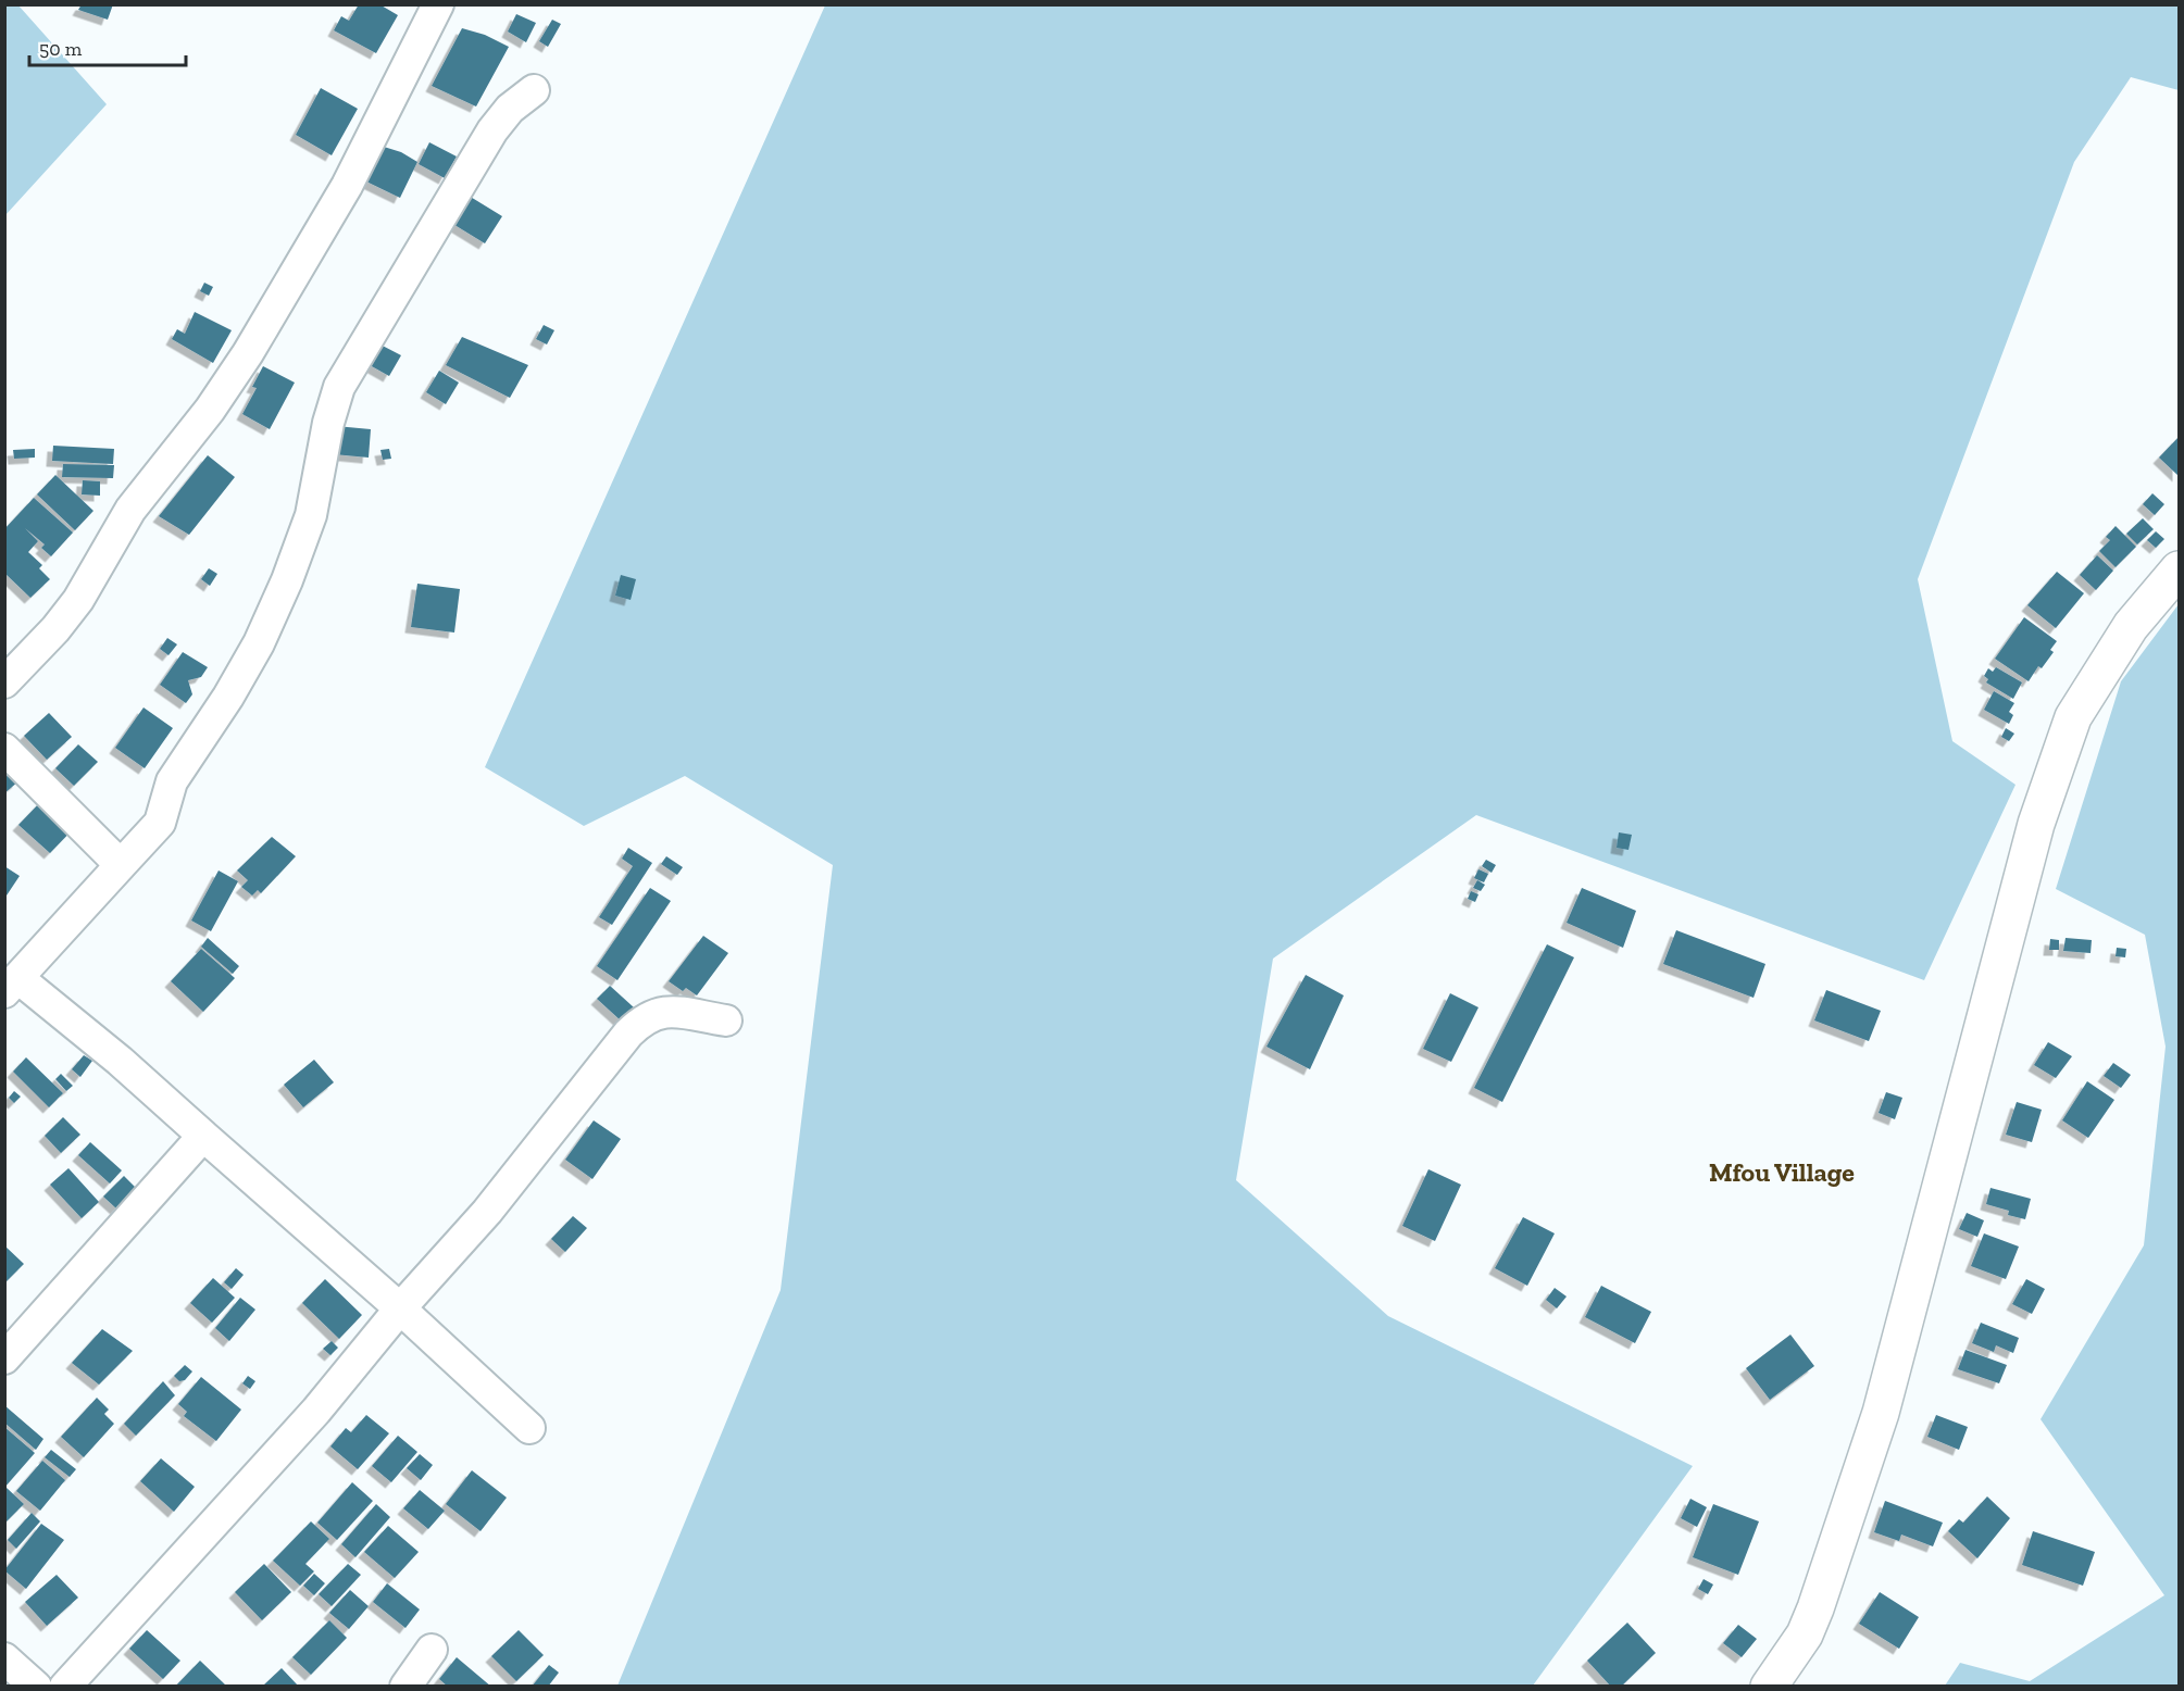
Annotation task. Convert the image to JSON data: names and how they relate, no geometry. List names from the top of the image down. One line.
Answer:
{"districts":["Mfou Village"],"scale_bar":"50 m"}
